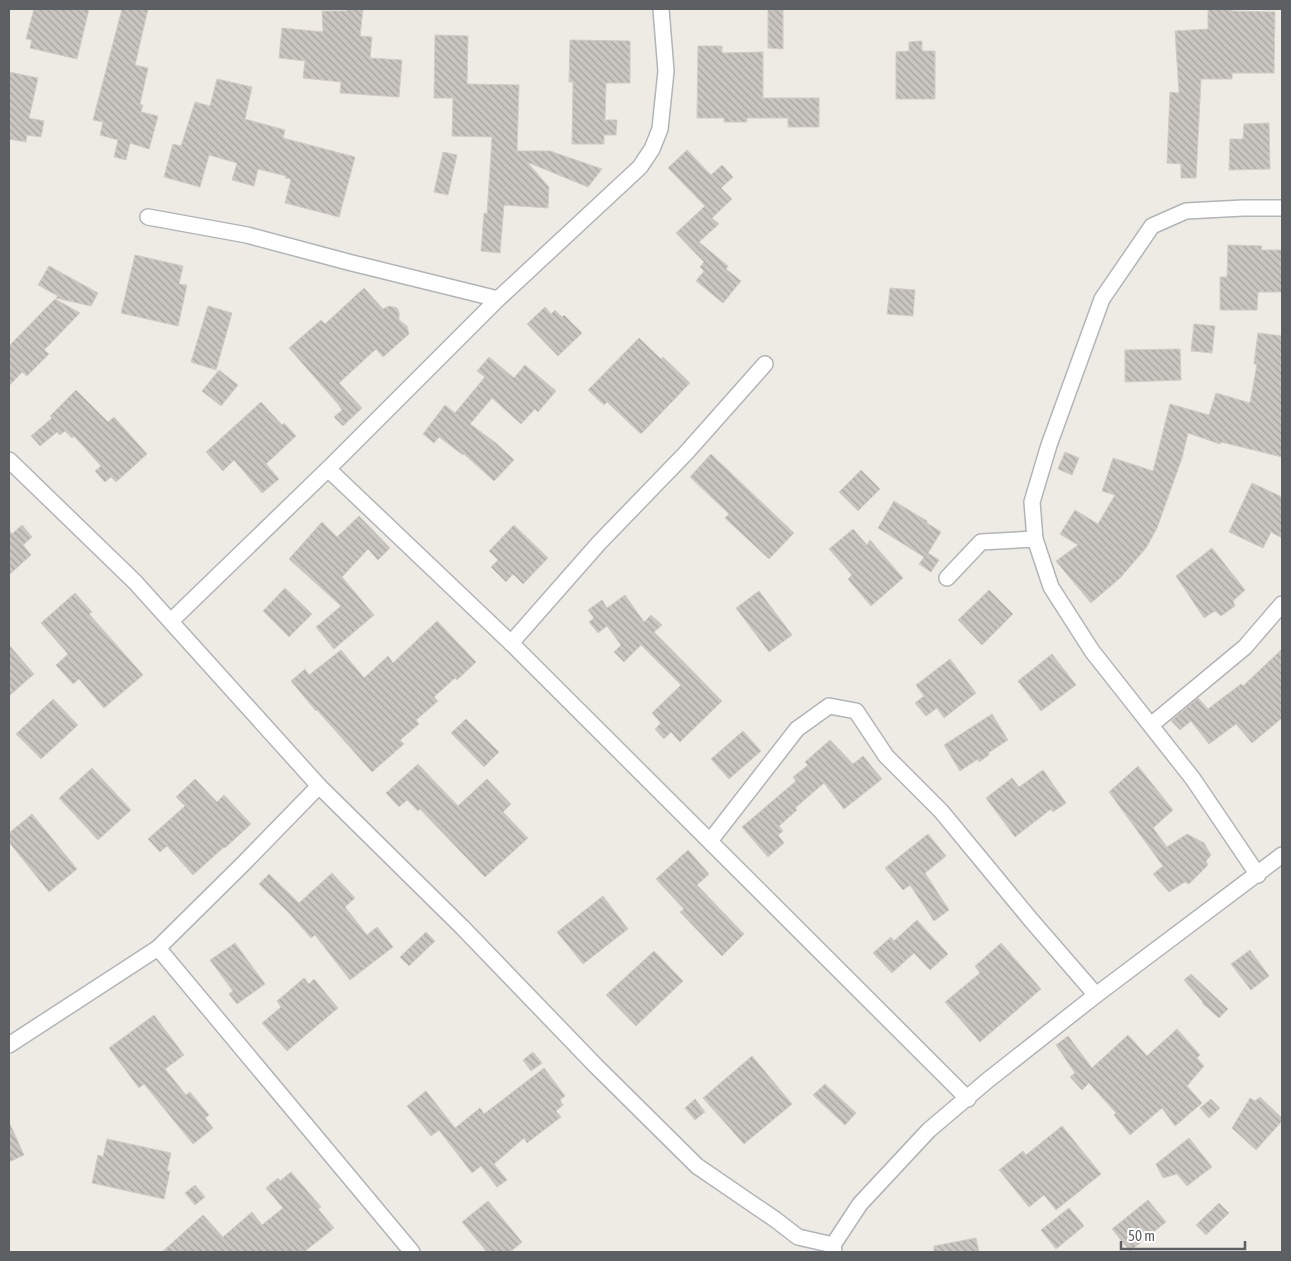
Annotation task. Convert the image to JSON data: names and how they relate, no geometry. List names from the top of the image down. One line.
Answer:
{"scale_bar":"50 m"}
